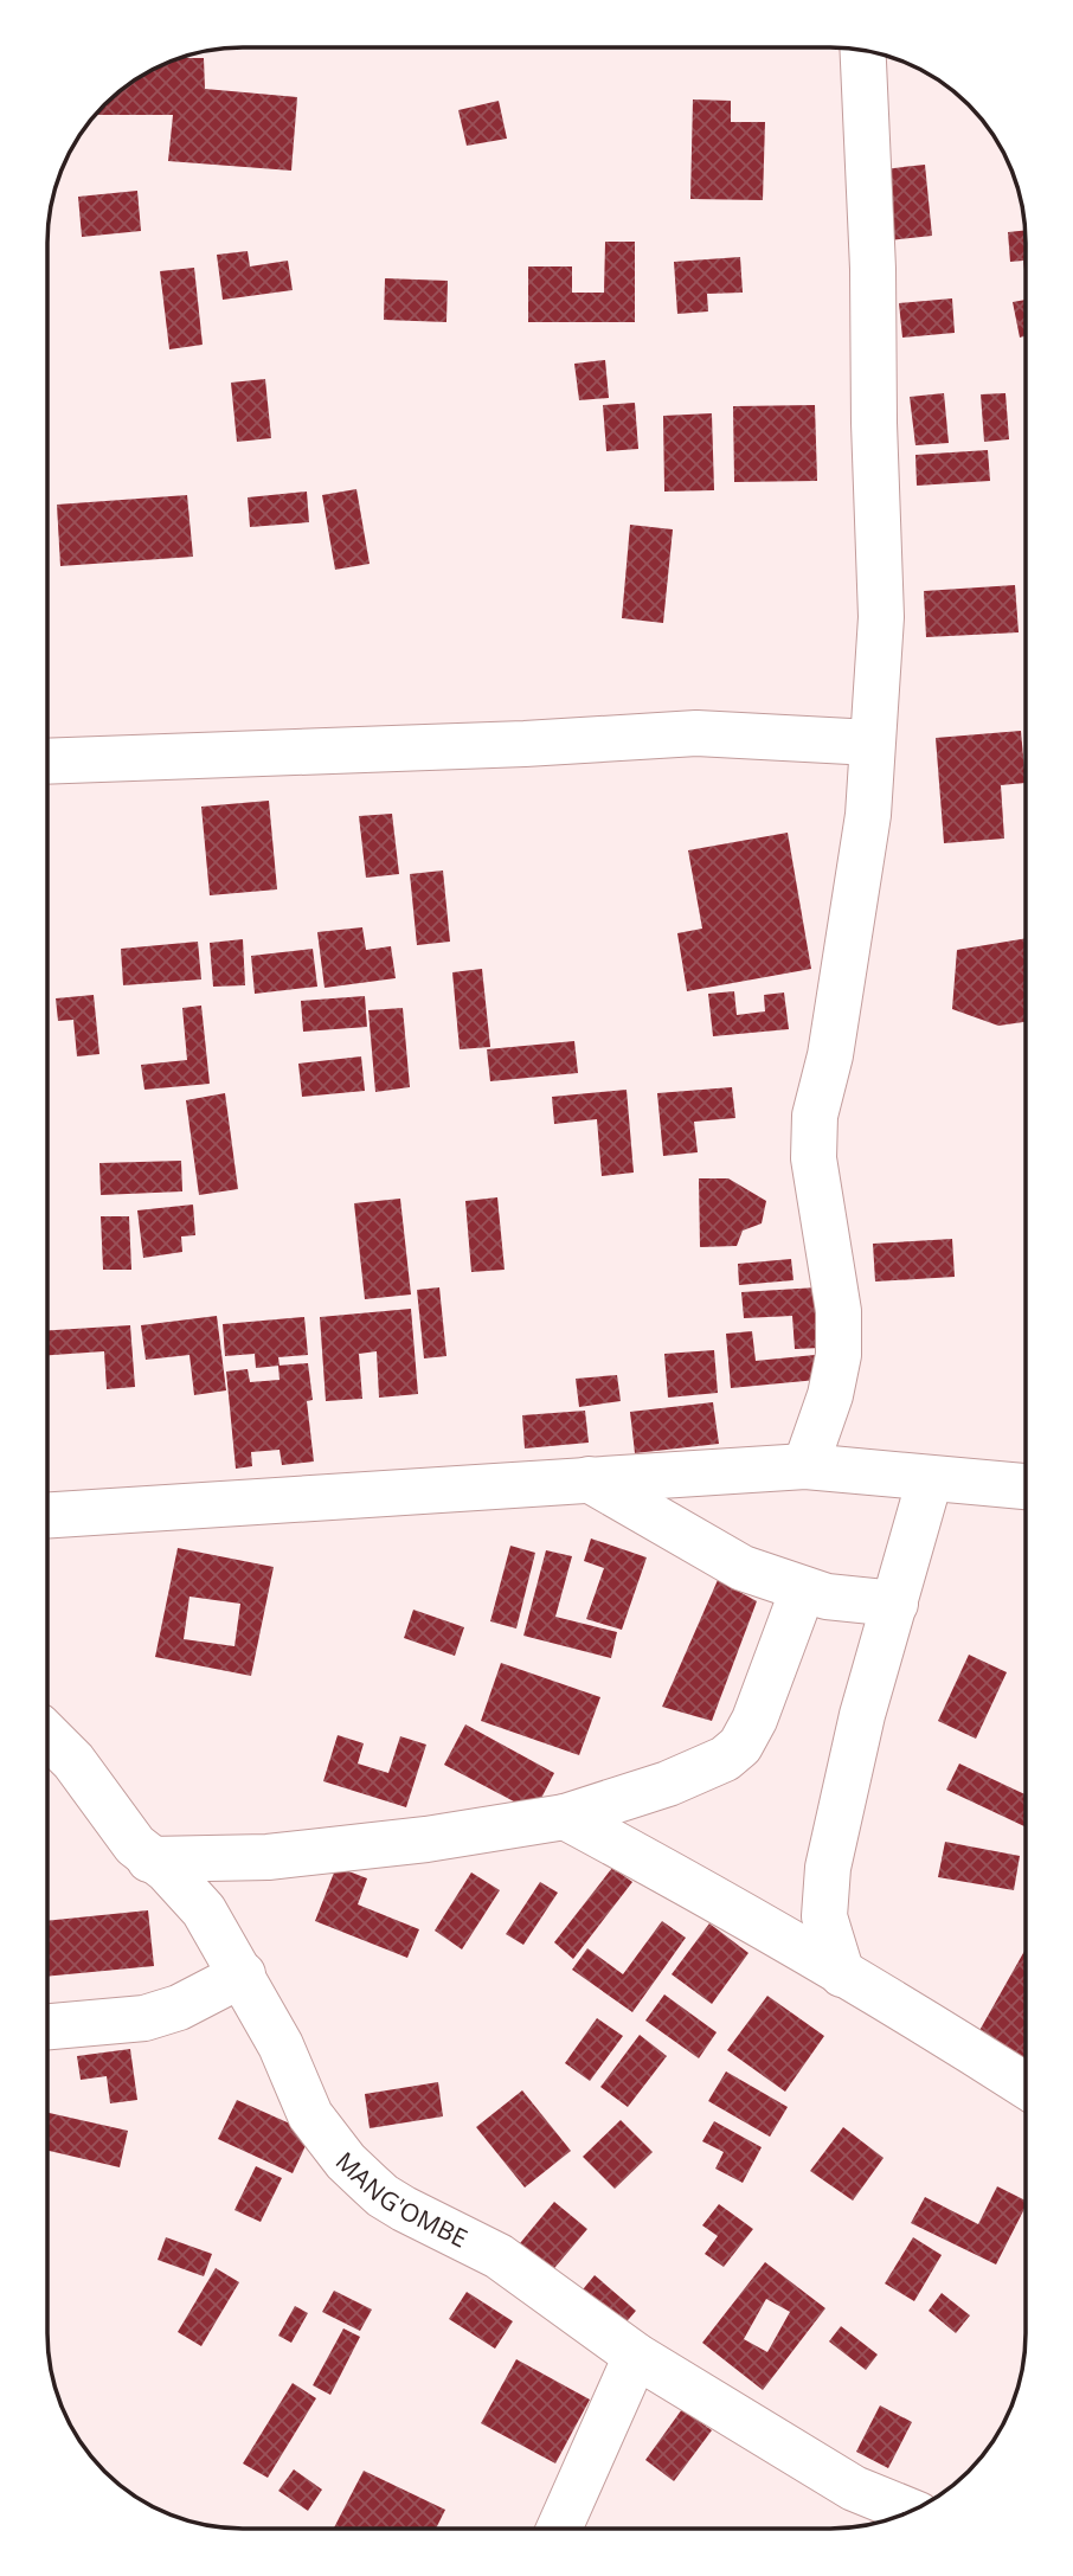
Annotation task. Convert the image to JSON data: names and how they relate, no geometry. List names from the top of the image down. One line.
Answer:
{"streets":{"street":["MANG'OMBE"]}}
